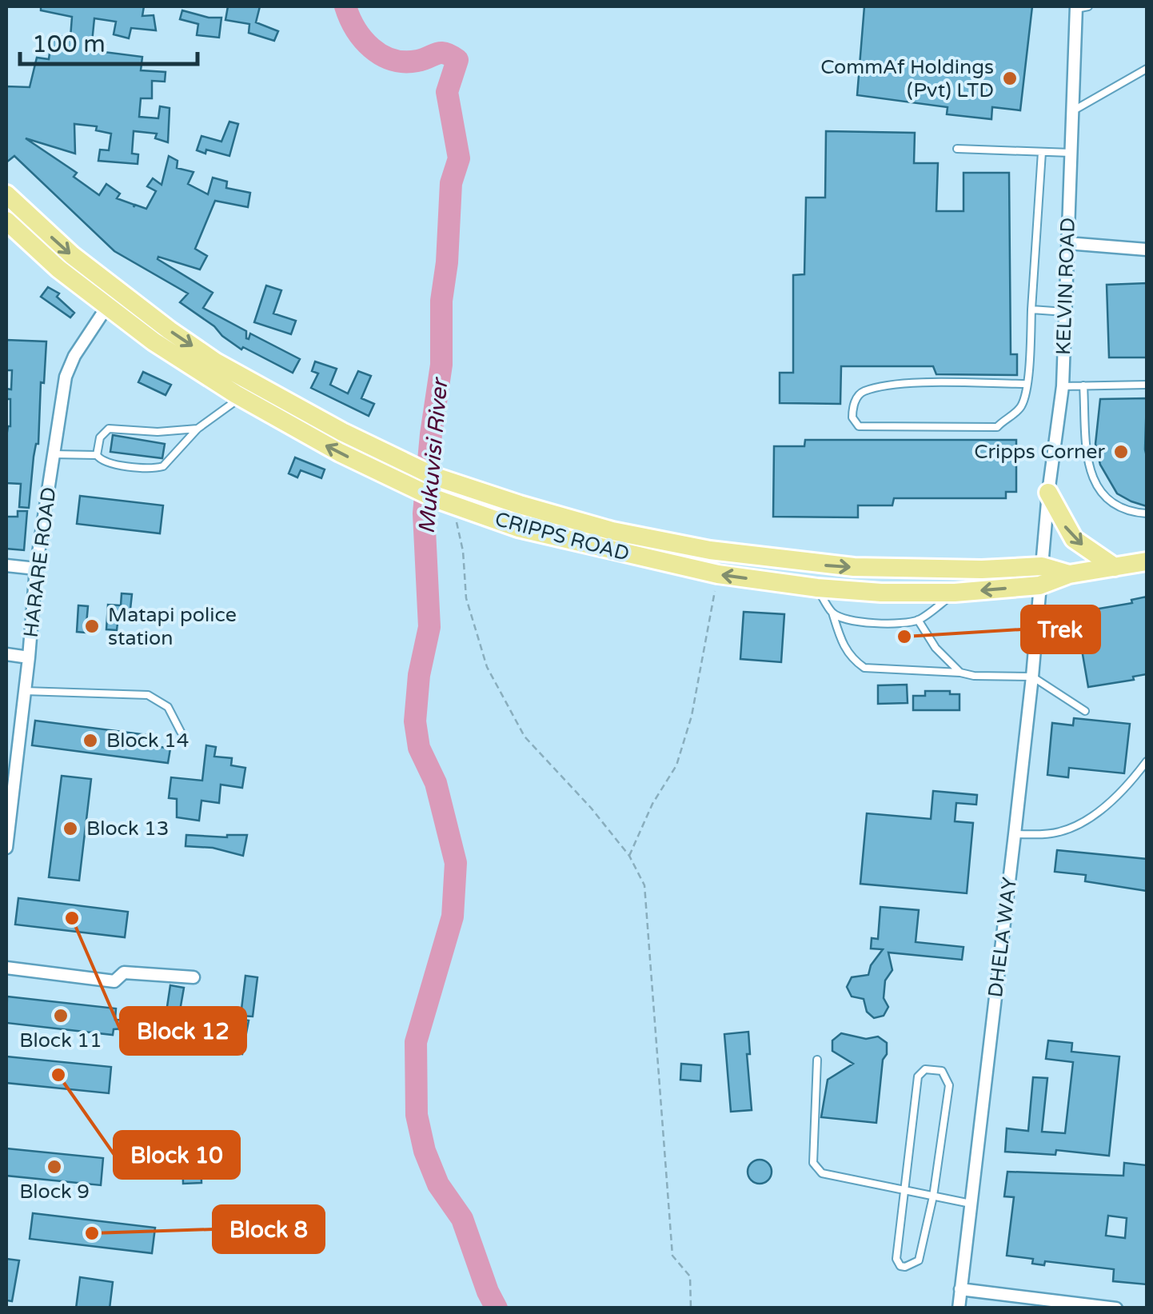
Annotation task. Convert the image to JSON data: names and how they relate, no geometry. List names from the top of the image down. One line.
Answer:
{"streets":{"main road":["CRIPPS ROAD"],"street":["KELVIN ROAD","HARARE ROAD","DHELA WAY"]},"crossings":[["KELVIN ROAD","CRIPPS ROAD"],["KELVIN ROAD","DHELA WAY"],["CRIPPS ROAD","HARARE ROAD"],["CRIPPS ROAD","DHELA WAY"]],"water":["Mukuvisi River"],"places":["CommAf Holdings (Pvt) LTD","Cripps Corner","Matapi police station","Trek","Block 14","Block 13","Block 12","Block 11","Block 10","Block 9","Block 8"],"scale_bar":"100 m"}
